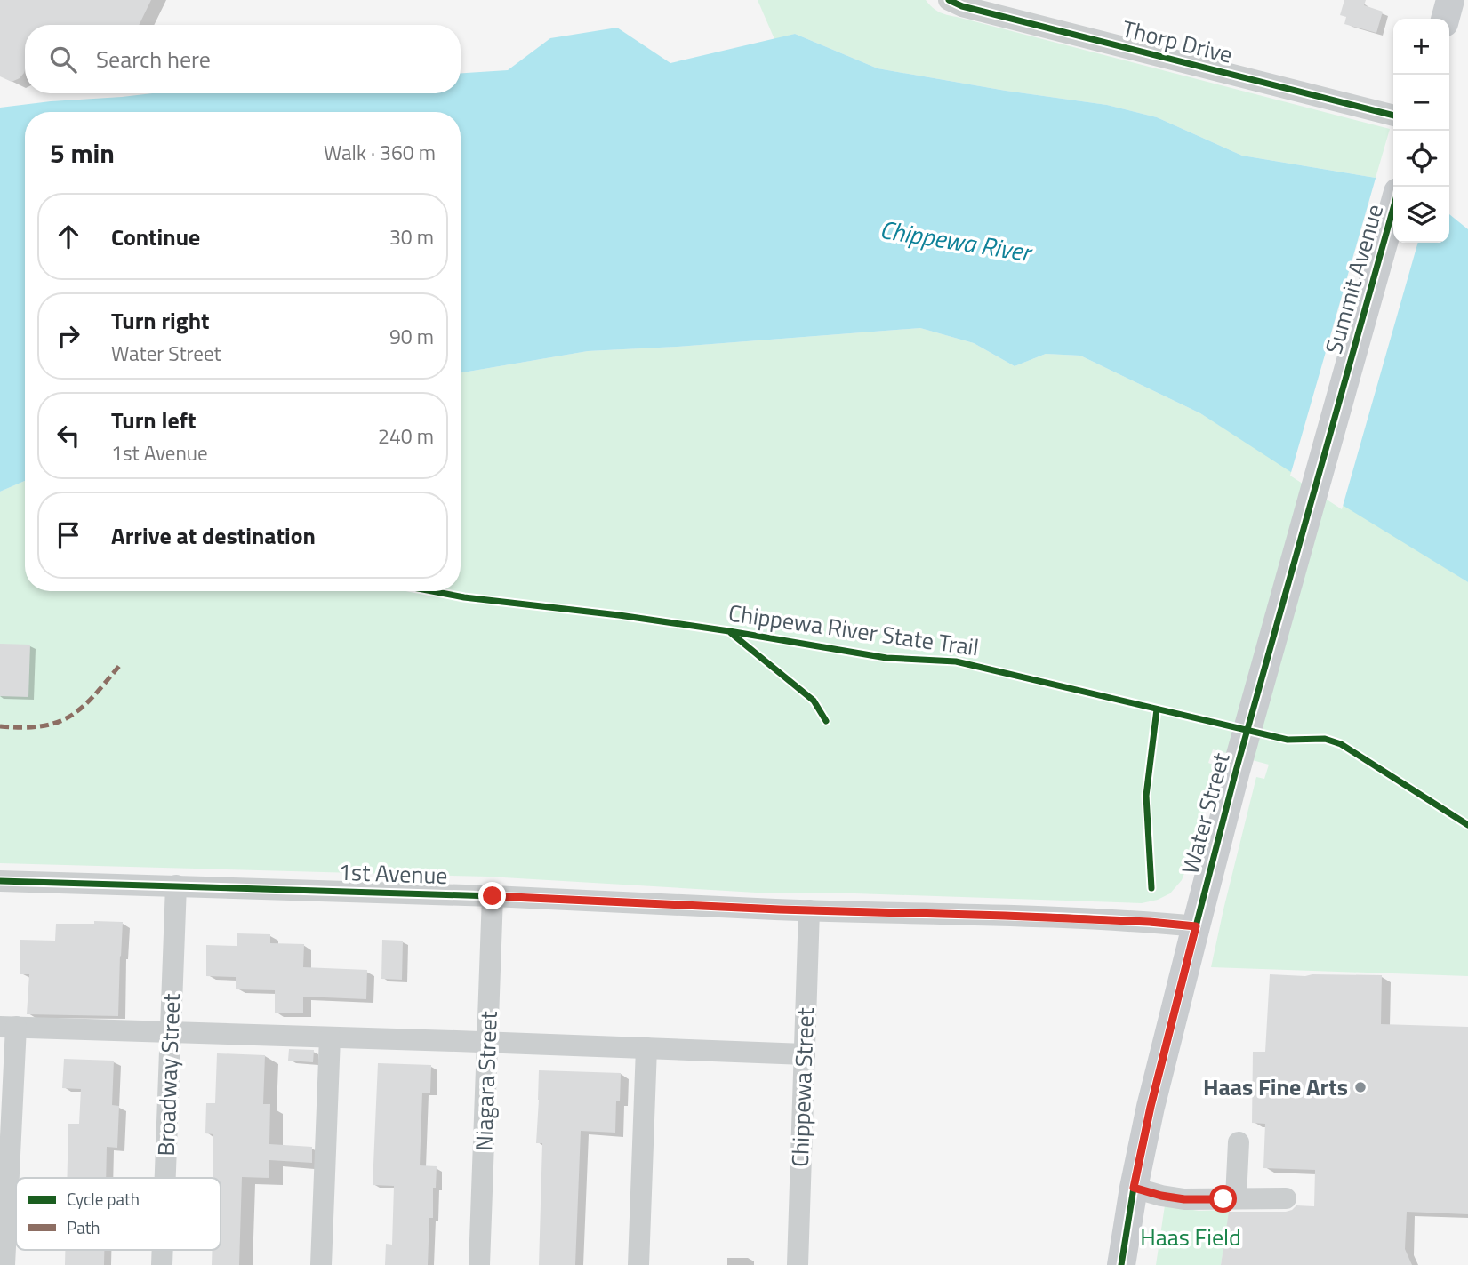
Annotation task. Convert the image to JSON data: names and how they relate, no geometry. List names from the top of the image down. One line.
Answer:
{"streets":{"main road":["Summit Avenue","Water Street"],"street":["Thorp Drive","1st Avenue","Broadway Street","Niagara Street","Chippewa Street"],"cycle path":["Chippewa River State Trail"]},"crossings":[["Summit Avenue","Water Street"],["Water Street","1st Avenue"],["1st Avenue","Broadway Street"],["1st Avenue","Niagara Street"],["1st Avenue","Chippewa Street"]],"water":["Chippewa River"],"parks":["Haas Field"],"places":["Haas Fine Arts"],"legend":["Cycle path","Path"],"page":{"map_buttons":["+","−"],"search":"Search here","heading":["5 min","Walk · 360 m"],"list":[["Continue","30 m"],["Turn right","Water Street","90 m"],["Turn left","1st Avenue","240 m"],"Arrive at destination"]}}
